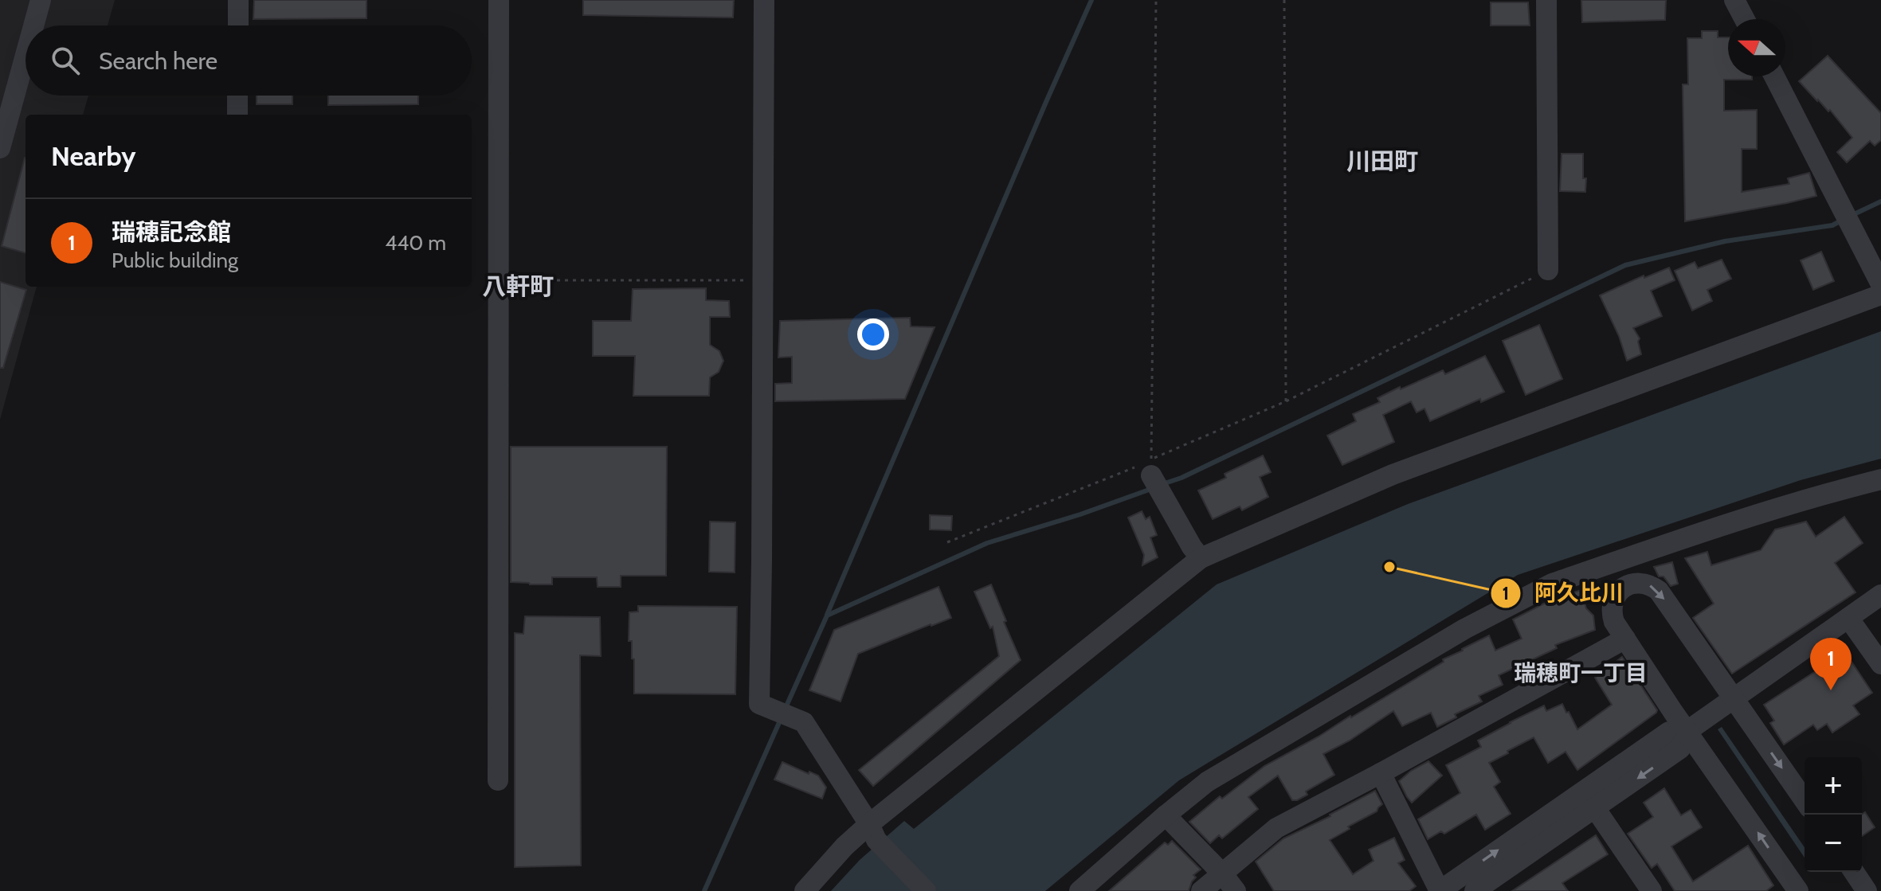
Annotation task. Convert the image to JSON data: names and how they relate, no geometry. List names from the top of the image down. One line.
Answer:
{"districts":["川田町","八軒町","瑞穂町一丁目"],"places":["阿久比川"],"north":"left","page":{"search":"Search here","heading":"Nearby","list":[{"mark":"1","name":"瑞穂記念館","note":"Public building","value":"440 m"}],"pins":"1","map_buttons":["+","−"]}}
